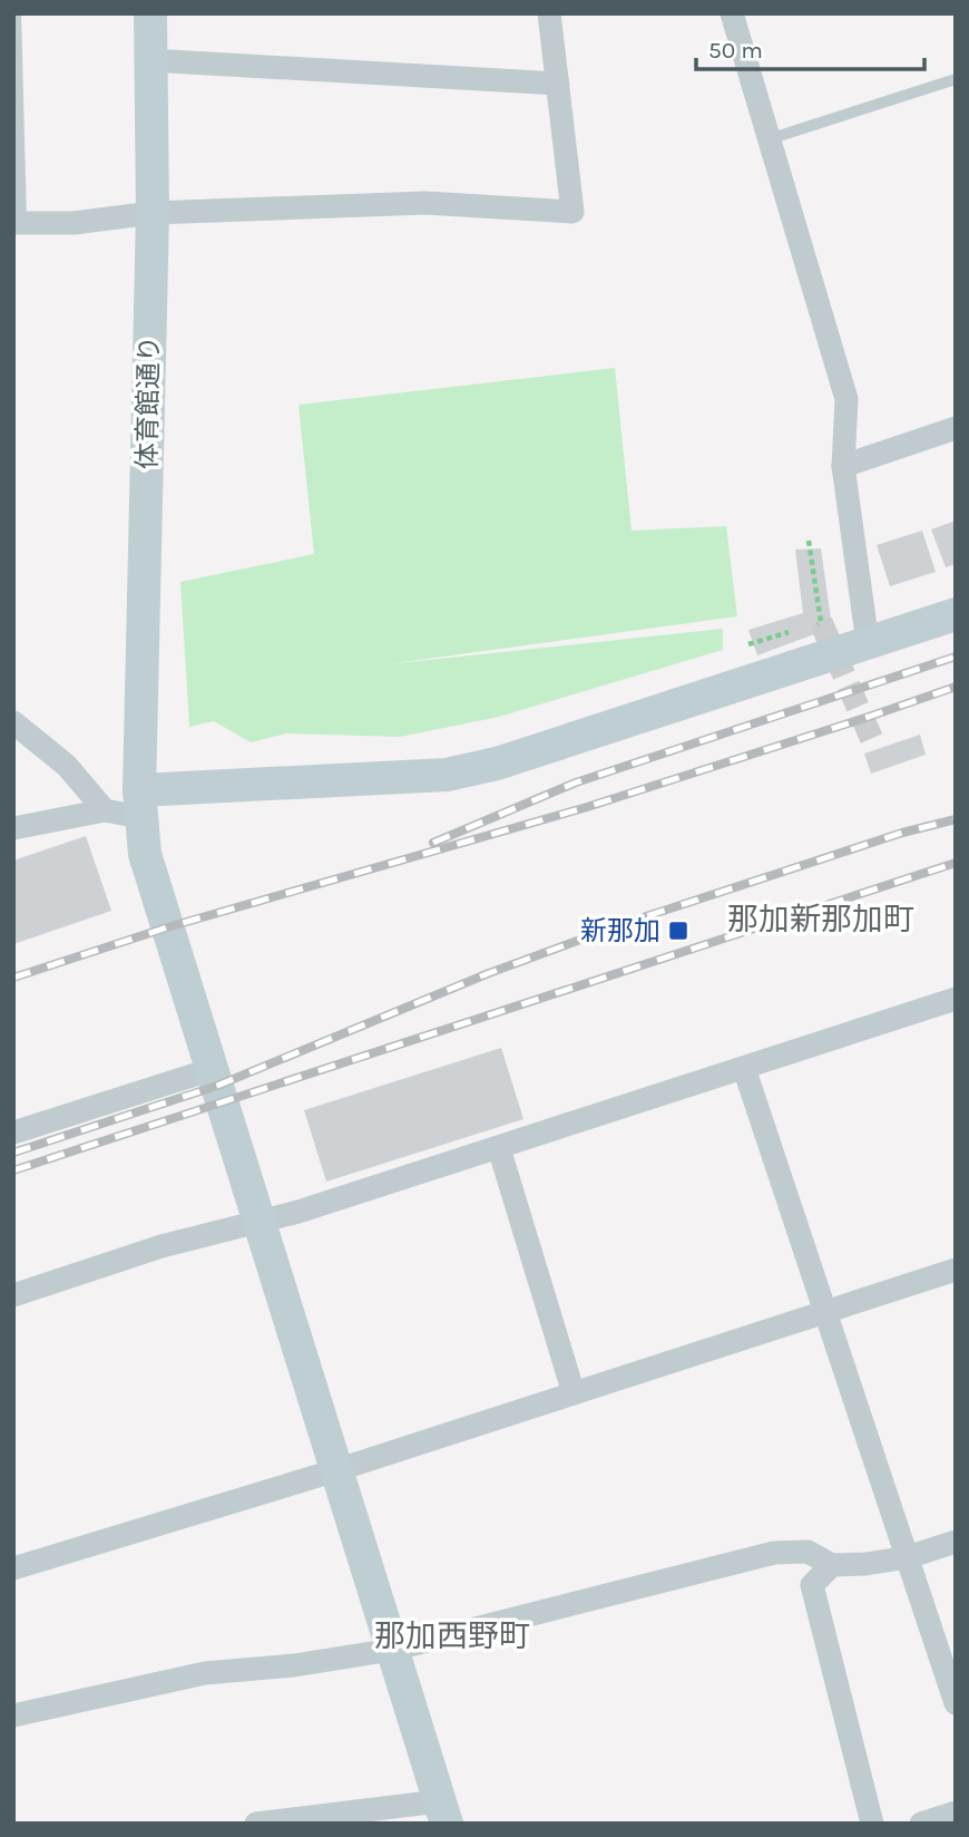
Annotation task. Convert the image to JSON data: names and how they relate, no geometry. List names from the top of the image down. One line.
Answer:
{"streets":{"street":["体育館通り"]},"districts":["那加新那加町","那加西野町"],"places":{"transit":["新那加"]},"scale_bar":"50 m"}
